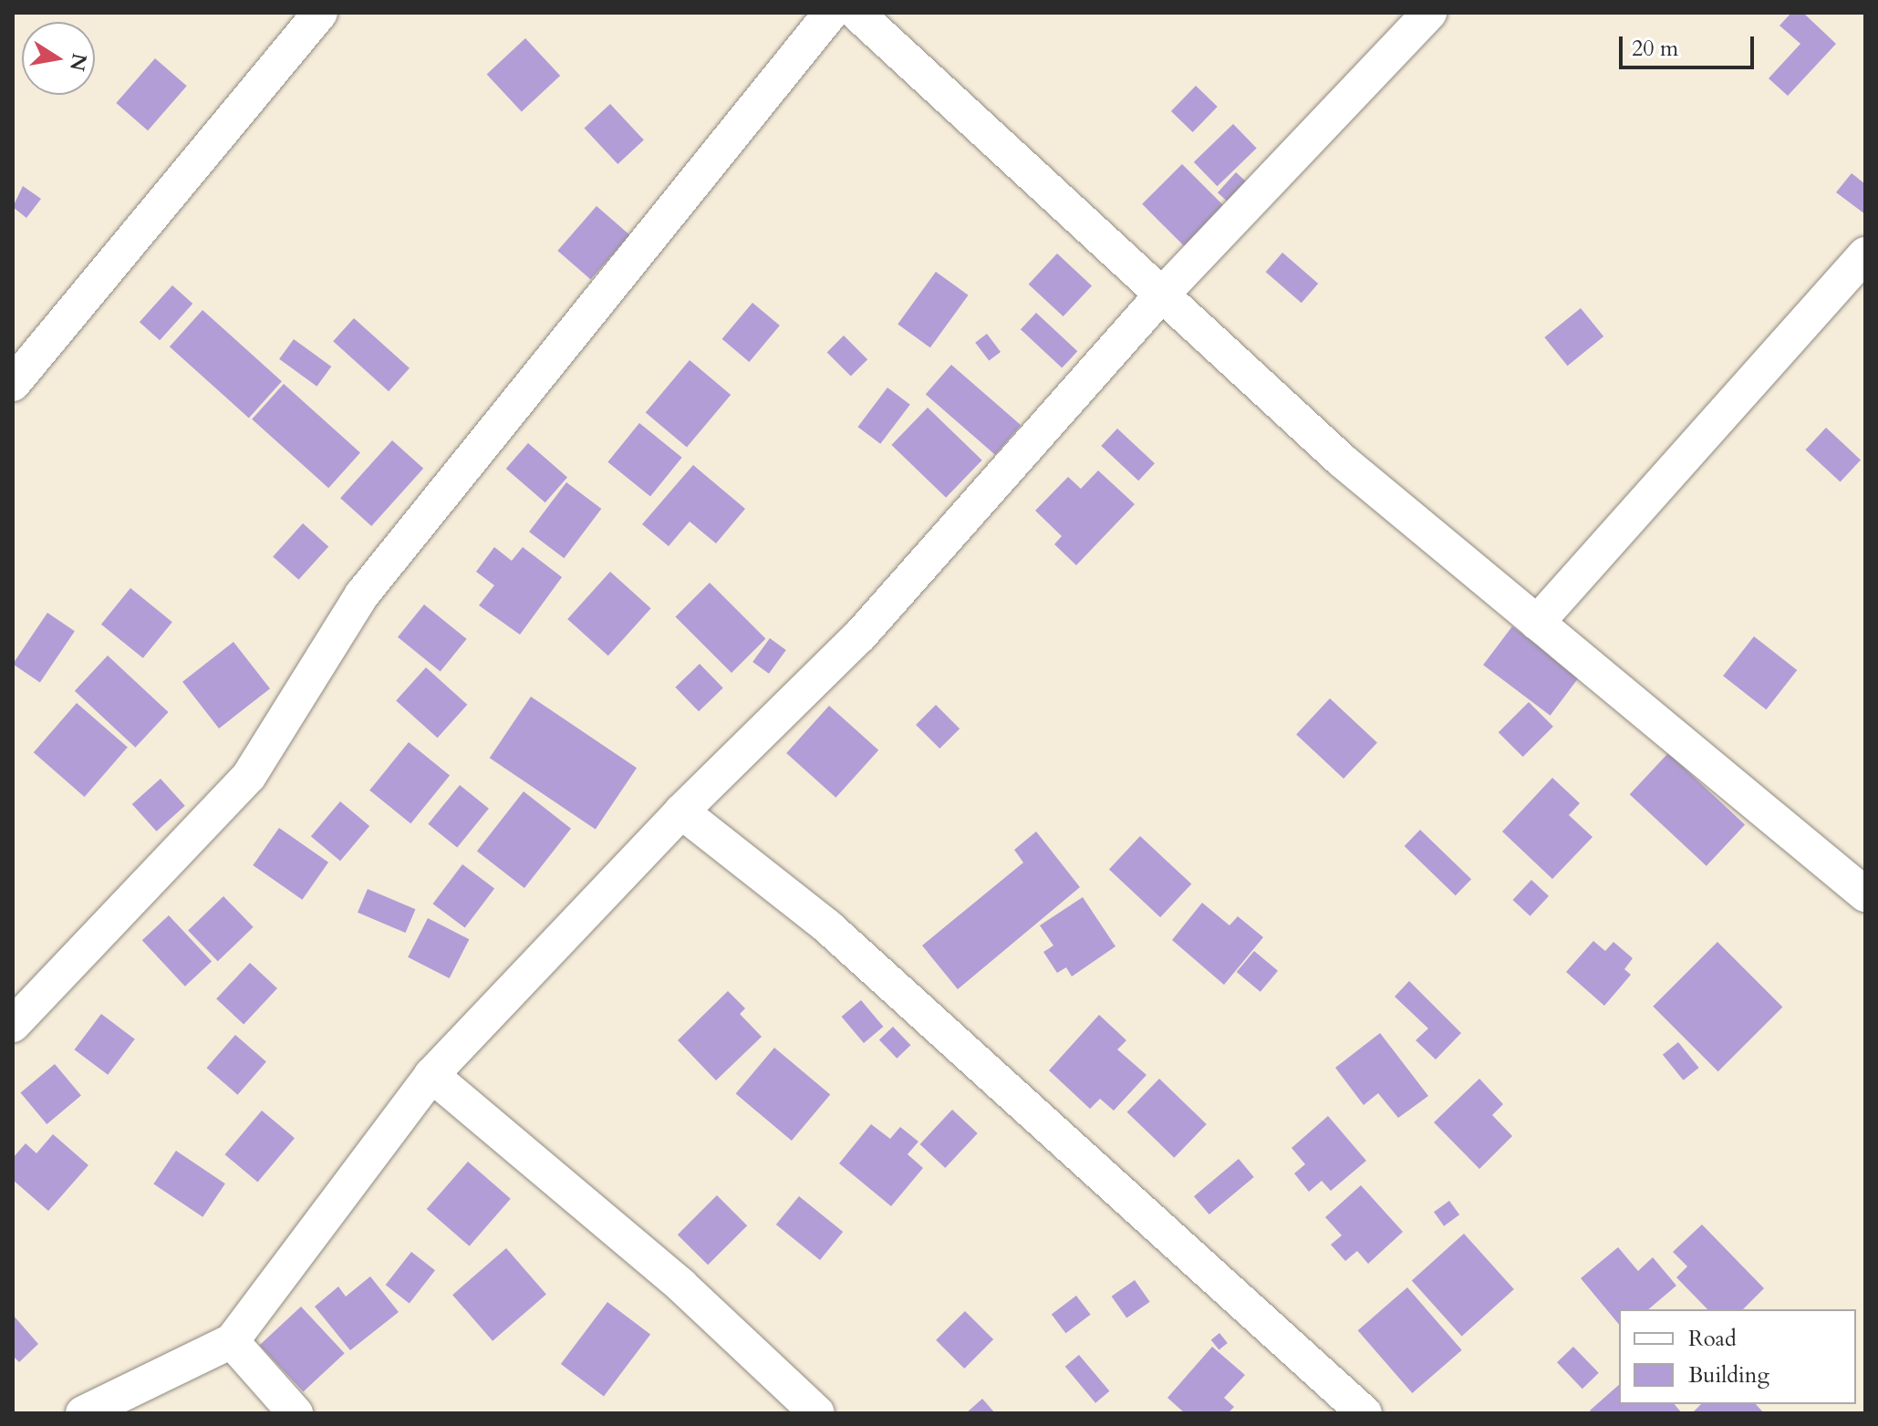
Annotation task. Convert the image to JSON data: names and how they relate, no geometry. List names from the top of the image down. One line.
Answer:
{"legend":["Road","Building"],"scale_bar":"20 m","north":"right"}
